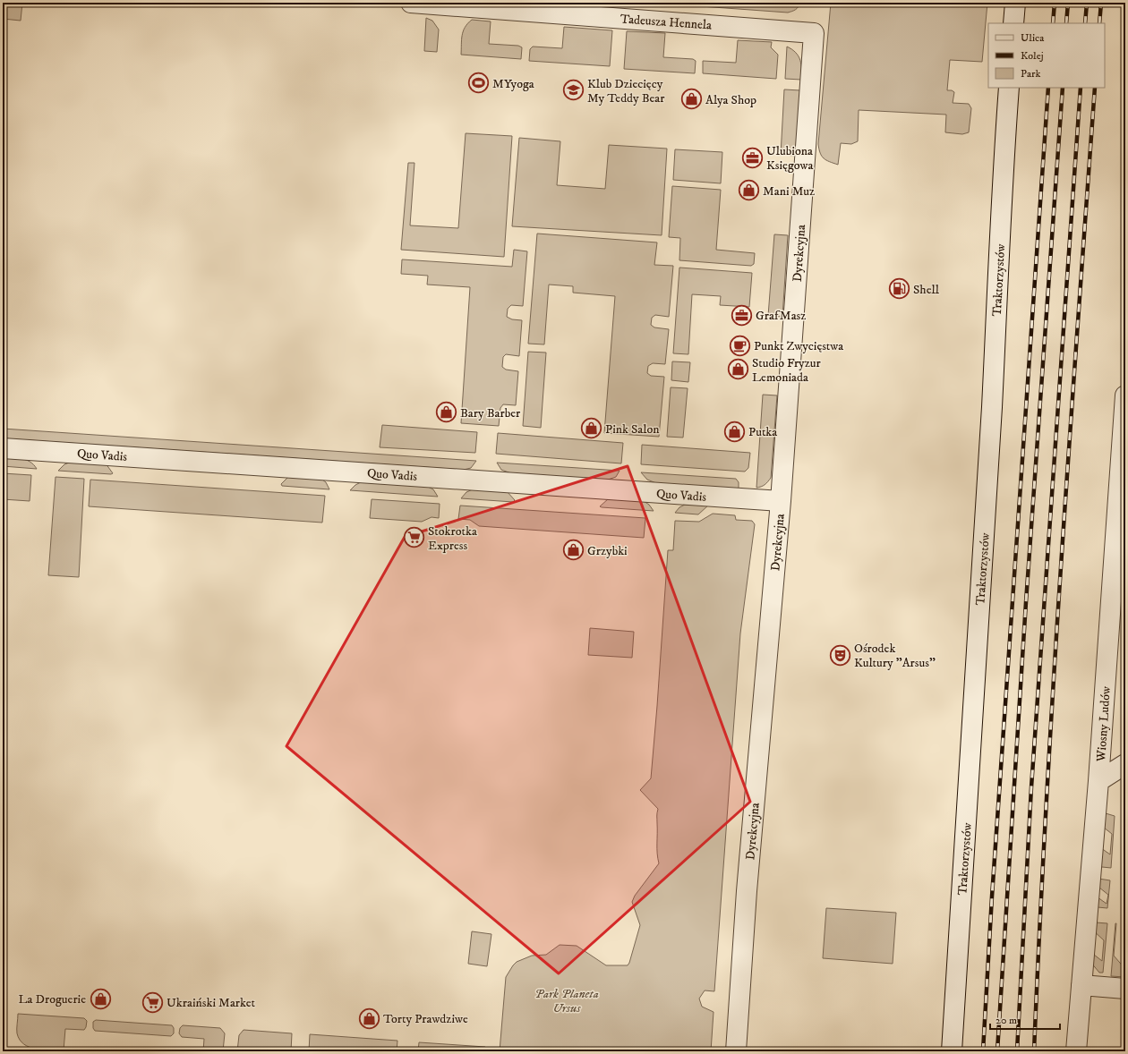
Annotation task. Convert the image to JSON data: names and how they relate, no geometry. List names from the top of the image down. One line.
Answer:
{"streets":{"street":["Tadeusza Hennela","Dyrekcyjna","Traktorzystów","Quo Vadis","Wiosny Ludów"]},"crossings":[["Tadeusza Hennela","Dyrekcyjna"],["Dyrekcyjna","Quo Vadis"]],"parks":["Park Planeta Ursus"],"places":{"sports":["MYyoga"],"school or university":["Klub Dziecięcy My Teddy Bear"],"shop":["Alya Shop","Mani Muz","Studio Fryzur Lemoniada","Bary Barber","Pink Salon","Putka","Grzybki","La Droguerie","Torty Prawdziwe"],"office":["Ulubiona Księgowa","GrafMasz"],"fuel station":["Shell"],"cafe":["Punkt Zwycięstwa"],"supermarket":["Stokrotka Express","Ukraiński Market"],"theatre":["Ośrodek Kultury \"Arsus\""]},"legend":["Ulica","Kolej","Park"],"scale_bar":"20 m"}
